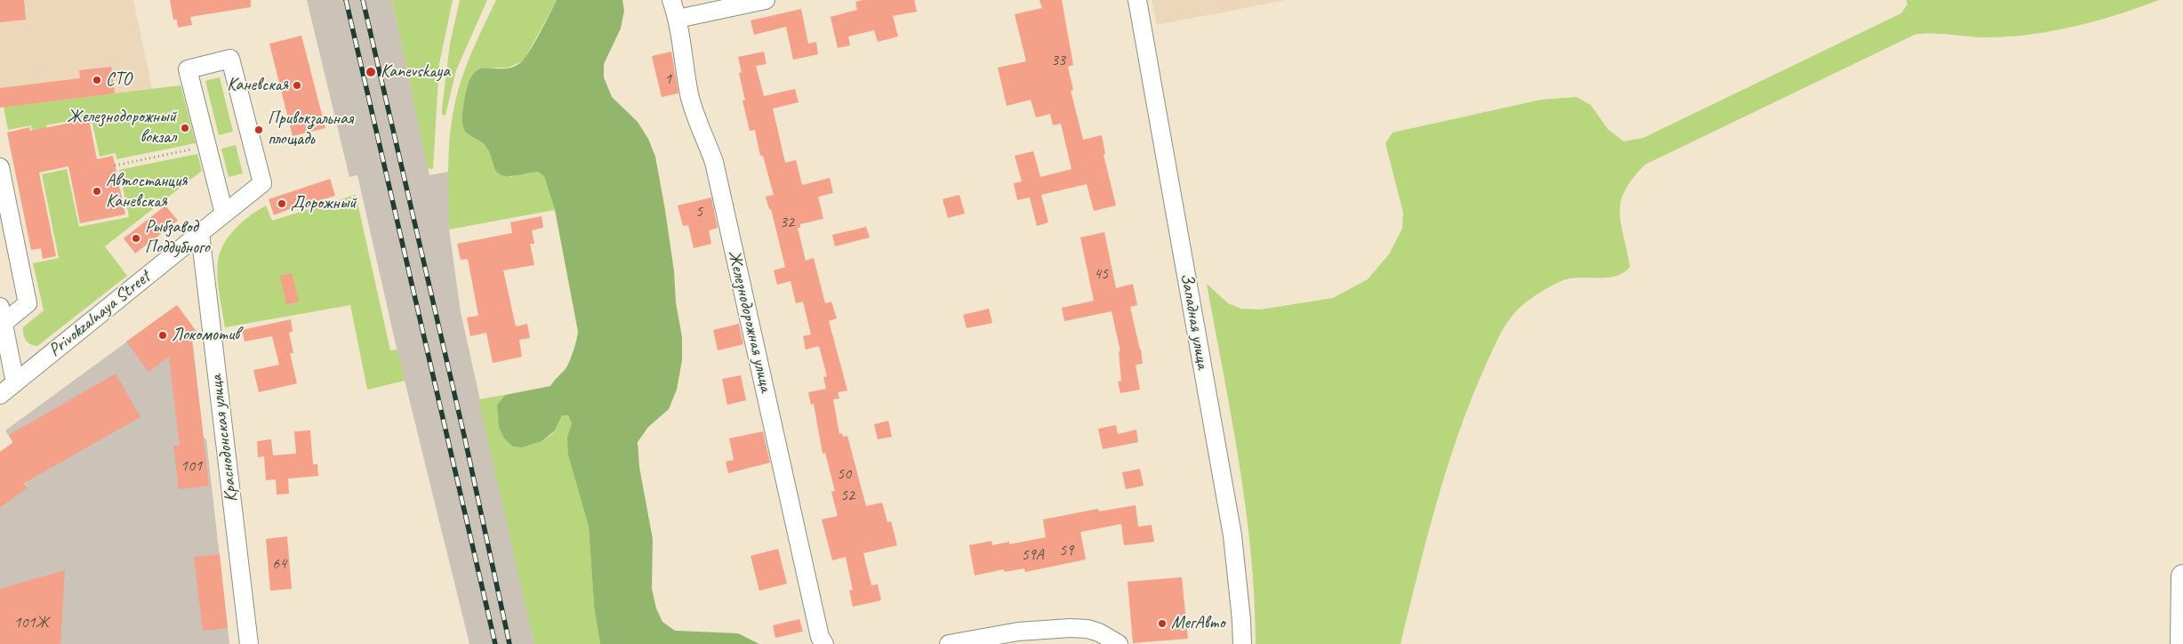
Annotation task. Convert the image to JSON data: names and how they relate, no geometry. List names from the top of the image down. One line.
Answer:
{"streets":{"street":["Privokzalnaya Street","Железнодорожная улица","Западная улица","Краснодонская улица"]},"crossings":[["Privokzalnaya Street","Краснодонская улица"]],"places":["Kanevskaya","СТО","Каневская","Железнодорожный вокзал","Привокзальная площадь","Автостанция Каневская","Дорожный","Рыбзавод Поддубного","Локомотив","МегАвто"],"house_numbers":["33","1","5","32","45","101","50","52","59","59А","64","101Ж"]}
